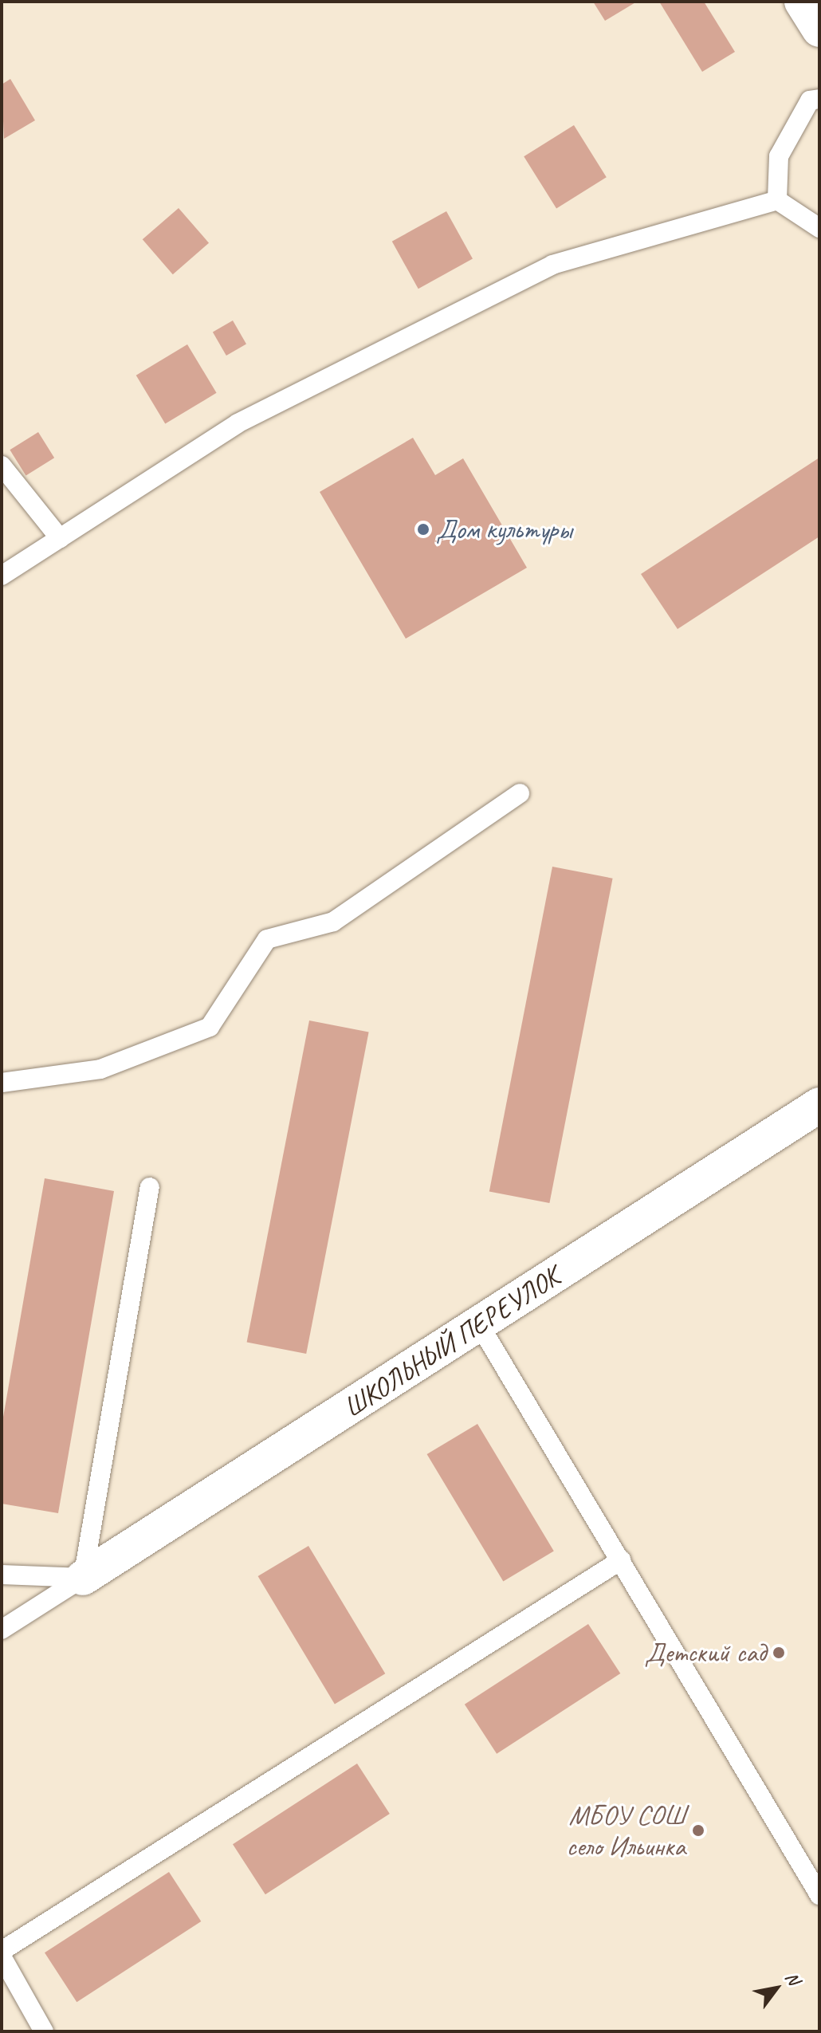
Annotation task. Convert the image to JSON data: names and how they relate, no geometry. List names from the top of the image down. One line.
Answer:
{"streets":{"street":["ШКОЛЬНЫЙ ПЕРЕУЛОК"]},"places":["Дом культуры","Детский сад","МБОУ СОШ село Ильинка"],"north":"top right"}
